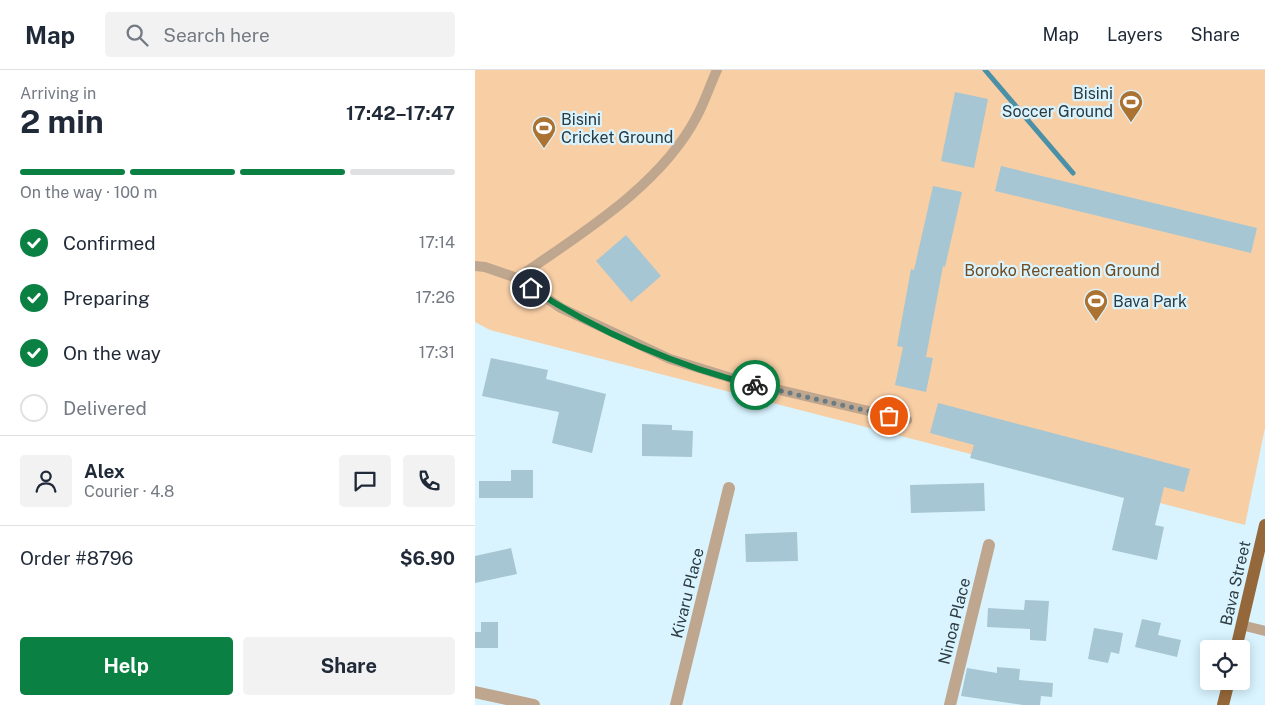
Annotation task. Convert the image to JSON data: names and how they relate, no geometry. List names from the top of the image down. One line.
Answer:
{"streets":{"main road":["Bava Street"],"street":["Kivaru Place","Ninoa Place"]},"parks":["Boroko Recreation Ground"],"places":{"sports":["Bisini Soccer Ground","Bisini Cricket Ground","Bava Park"]},"page":{"header":"Map","search":"Search here","nav":["Map","Layers","Share"],"heading":["2 min","Arriving in","17:42–17:47"],"panel":["Alex","Courier · 4.8","Order #8796","$6.90"],"bar":"On the way · 100 m","list":[["Confirmed","17:14"],["Preparing","17:26"],["On the way","17:31"],"Delivered"],"buttons":["Help","Share"]}}
